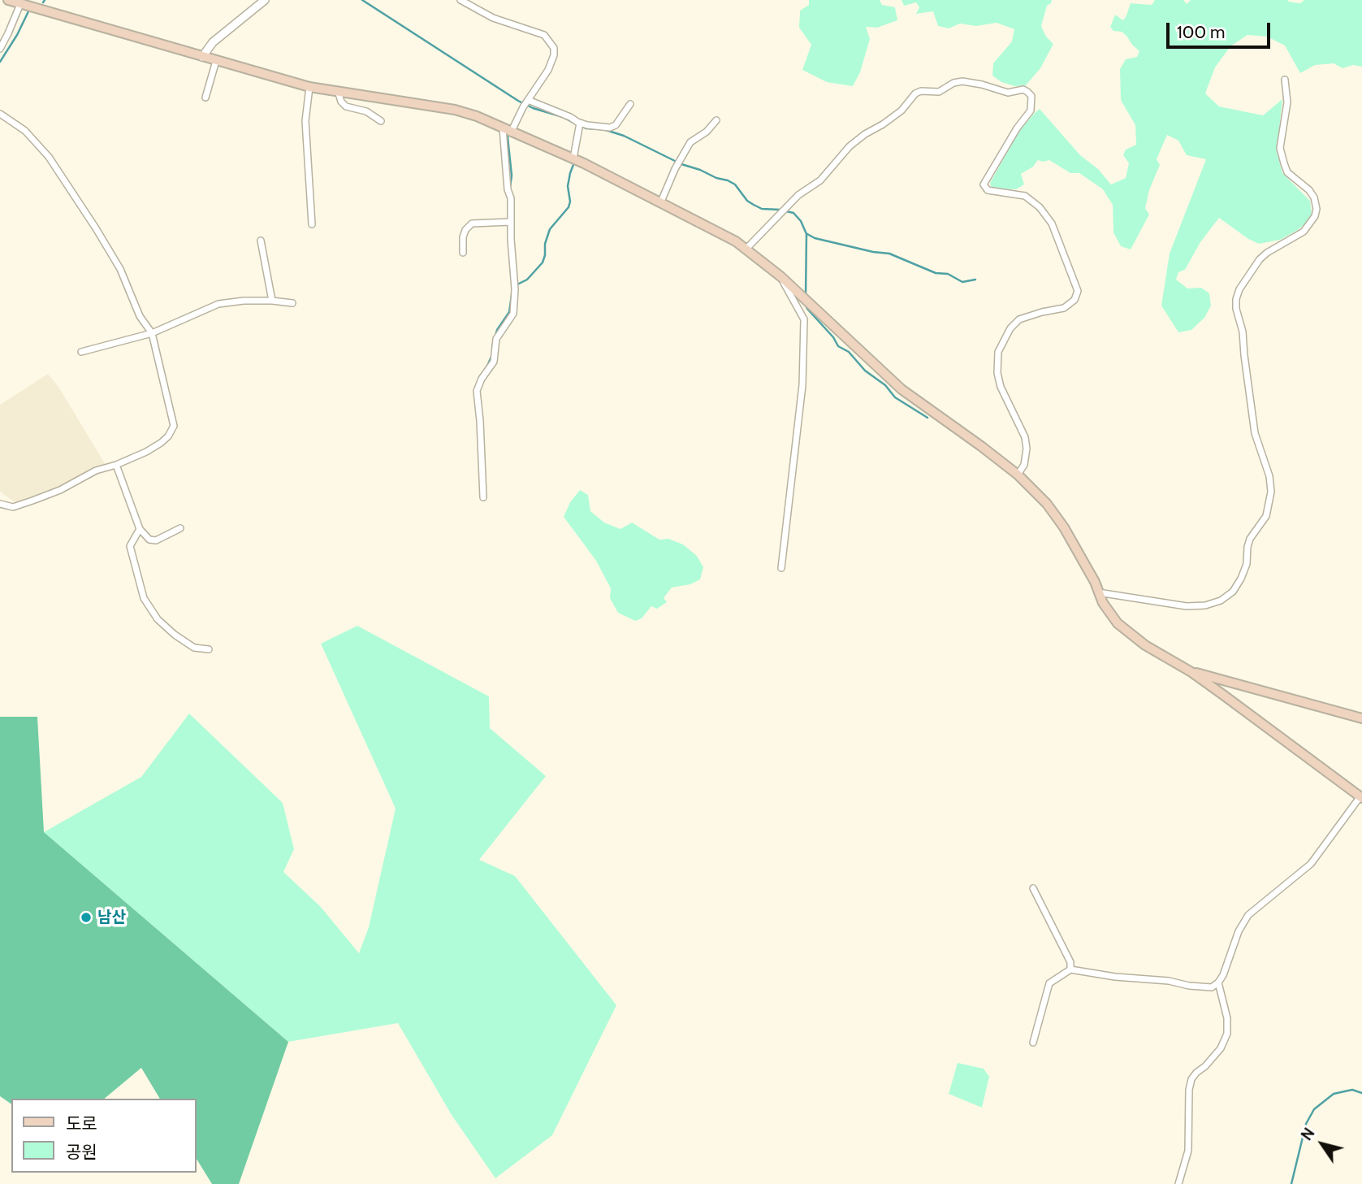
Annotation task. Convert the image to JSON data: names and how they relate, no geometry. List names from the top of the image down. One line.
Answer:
{"places":["남산"],"legend":["도로","공원"],"scale_bar":"100 m","north":"top left"}
